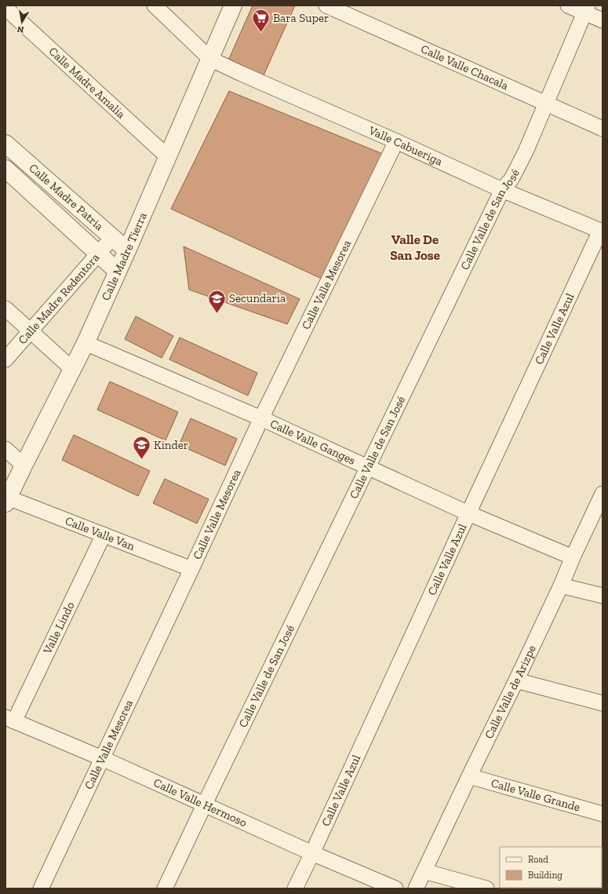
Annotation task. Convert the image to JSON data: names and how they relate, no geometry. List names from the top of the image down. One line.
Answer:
{"streets":{"street":["Calle Valle Chacala","Calle Madre Amalia","Valle Cabueriga","Calle Madre Patria","Calle Valle de San José","Calle Madre Tierra","Calle Valle Mesorea","Calle Madre Redentora","Calle Valle Azul","Calle Valle Ganges","Calle Valle Van","Valle Lindo","Calle Valle de Arizpe","Calle Valle Grande","Calle Valle Hermoso"]},"crossings":[["Calle Valle Chacala","Calle Valle de San José"],["Calle Madre Amalia","Calle Madre Tierra"],["Valle Cabueriga","Calle Valle de San José"],["Valle Cabueriga","Calle Madre Tierra"],["Valle Cabueriga","Calle Valle Mesorea"],["Valle Cabueriga","Calle Valle Azul"],["Calle Madre Patria","Calle Madre Tierra"],["Calle Madre Patria","Calle Madre Redentora"],["Calle Valle de San José","Calle Valle Ganges"],["Calle Valle de San José","Calle Valle Hermoso"],["Calle Madre Tierra","Calle Valle Ganges"],["Calle Madre Tierra","Calle Valle Van"],["Calle Valle Mesorea","Calle Valle Ganges"],["Calle Valle Mesorea","Calle Valle Van"],["Calle Valle Mesorea","Calle Valle Hermoso"],["Calle Valle Azul","Calle Valle Ganges"],["Calle Valle Azul","Calle Valle Hermoso"],["Calle Valle Ganges","Calle Valle de Arizpe"],["Calle Valle Van","Valle Lindo"],["Valle Lindo","Calle Valle Hermoso"],["Calle Valle de Arizpe","Calle Valle Grande"]],"districts":["Valle De San Jose"],"places":{"supermarket":["Bara Super"],"school or university":["Secundaria","Kinder"]},"legend":["Road","Building"],"north":"bottom"}
